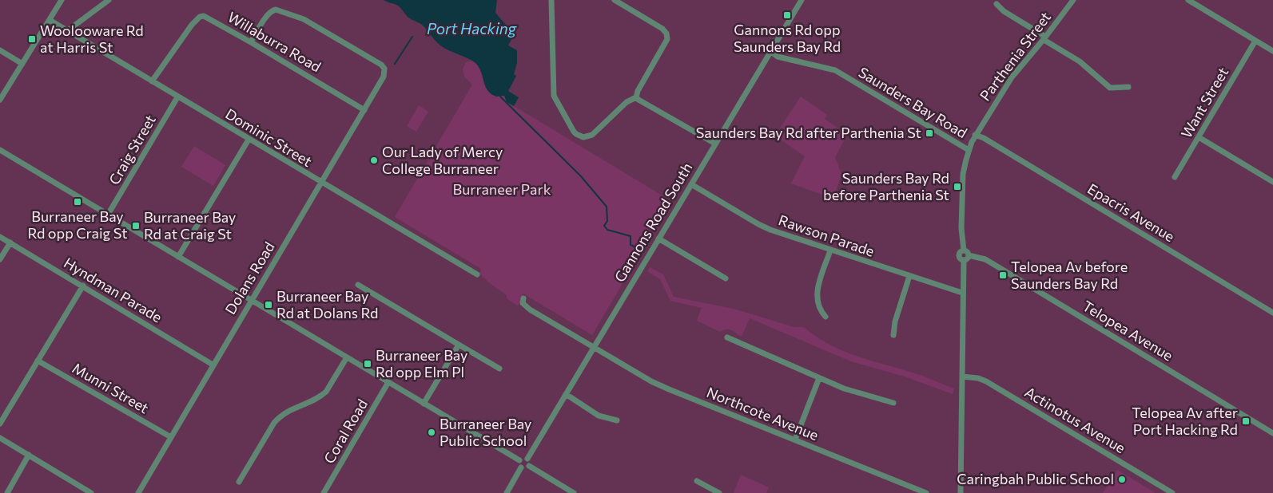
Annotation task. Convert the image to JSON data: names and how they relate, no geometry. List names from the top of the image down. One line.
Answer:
{"streets":{"street":["Willaburra Road","Parthenia Street","Saunders Bay Road","Want Street","Dominic Street","Craig Street","Epacris Avenue","Gannons Road South","Rawson Parade","Dolans Road","Hyndman Parade","Telopea Avenue","Munni Street","Northcote Avenue","Actinotus Avenue","Coral Road"]},"crossings":[["Willaburra Road","Dominic Street"],["Willaburra Road","Dolans Road"],["Parthenia Street","Saunders Bay Road"],["Parthenia Street","Epacris Avenue"],["Saunders Bay Road","Gannons Road South"],["Saunders Bay Road","Rawson Parade"],["Saunders Bay Road","Telopea Avenue"],["Dominic Street","Craig Street"],["Dominic Street","Dolans Road"],["Gannons Road South","Rawson Parade"],["Gannons Road South","Northcote Avenue"],["Dolans Road","Hyndman Parade"],["Dolans Road","Munni Street"]],"water":["Port Hacking"],"parks":["Burraneer Park"],"places":{"transit":["Gannons Rd opp Saunders Bay Rd","Woolooware Rd at Harris St","Saunders Bay Rd after Parthenia St","Saunders Bay Rd before Parthenia St","Burraneer Bay Rd opp Craig St","Burraneer Bay Rd at Craig St","Telopea Av before Saunders Bay Rd","Burraneer Bay Rd at Dolans Rd","Burraneer Bay Rd opp Elm Pl","Telopea Av after Port Hacking Rd"],"other":["Our Lady of Mercy College Burraneer","Burraneer Bay Public School","Caringbah Public School"]}}
